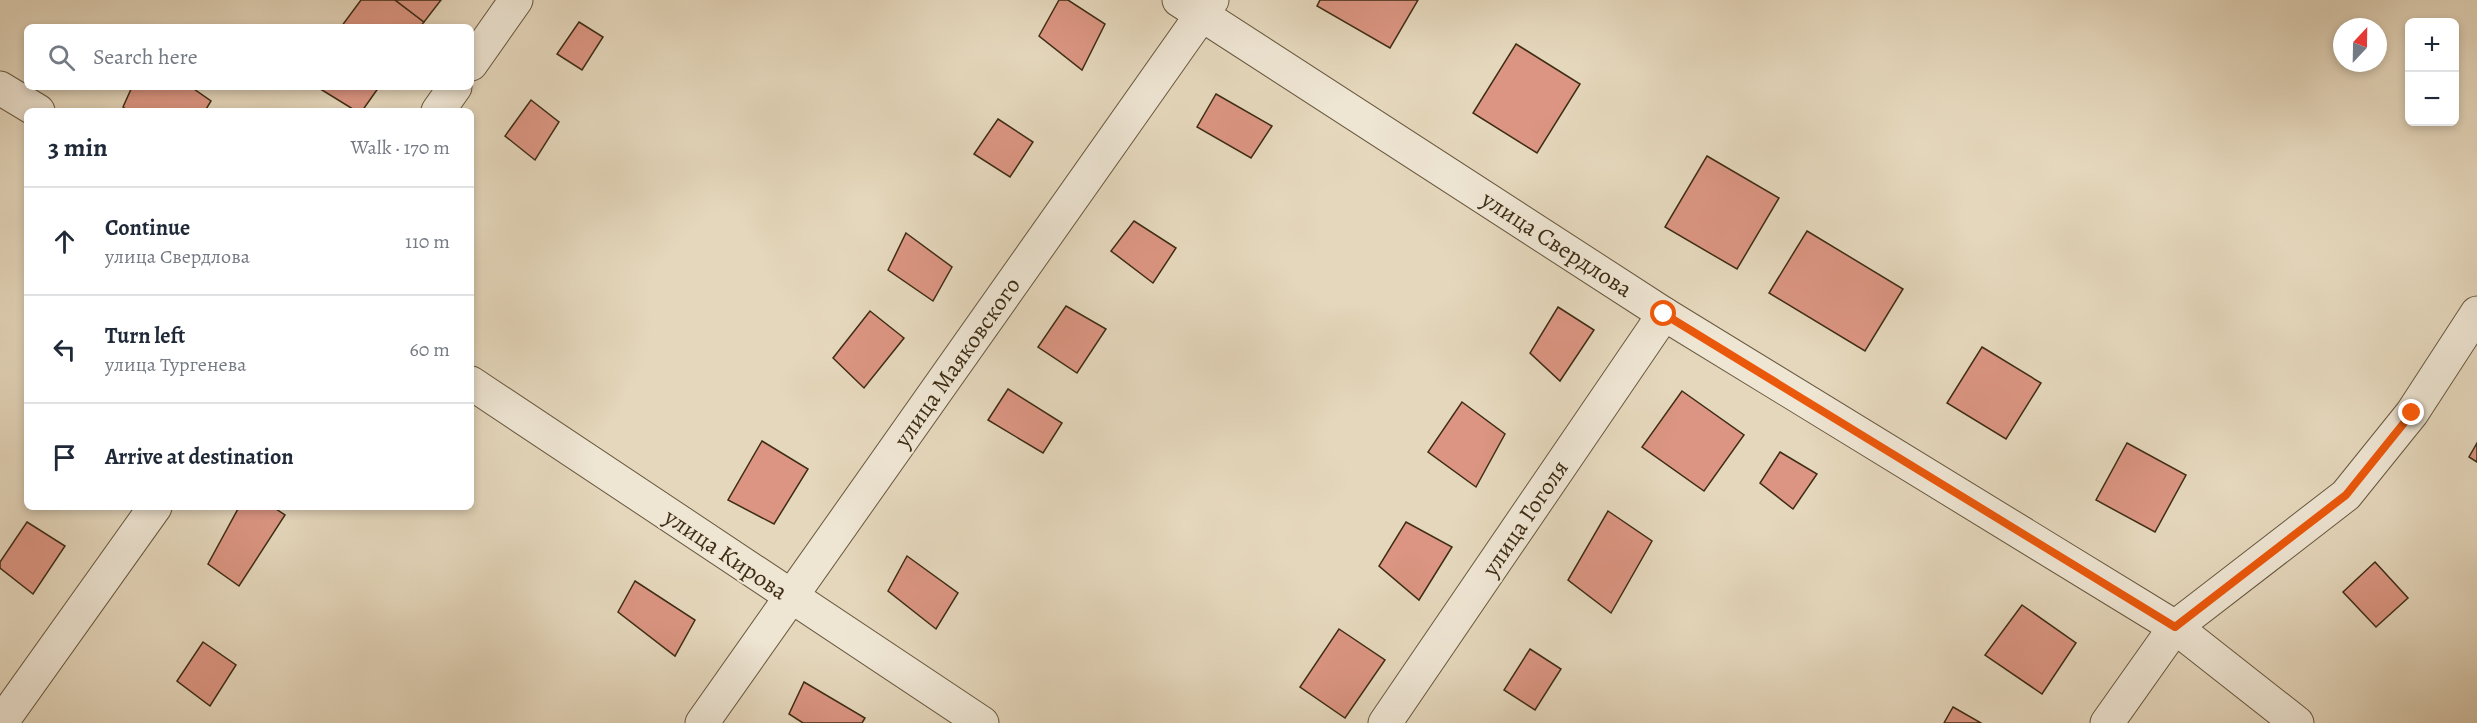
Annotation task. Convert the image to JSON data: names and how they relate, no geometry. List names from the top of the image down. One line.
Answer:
{"streets":{"street":["улица Свердлова","улица Маяковского","улица Гоголя","улица Кирова"]},"crossings":[["улица Свердлова","улица Маяковского"],["улица Свердлова","улица Гоголя"],["улица Маяковского","улица Кирова"]],"north":"top","page":{"map_buttons":["+","−"],"search":"Search here","heading":["3 min","Walk · 170 m"],"list":[["Continue","улица Свердлова","110 m"],["Turn left","улица Тургенева","60 m"],"Arrive at destination"]}}
